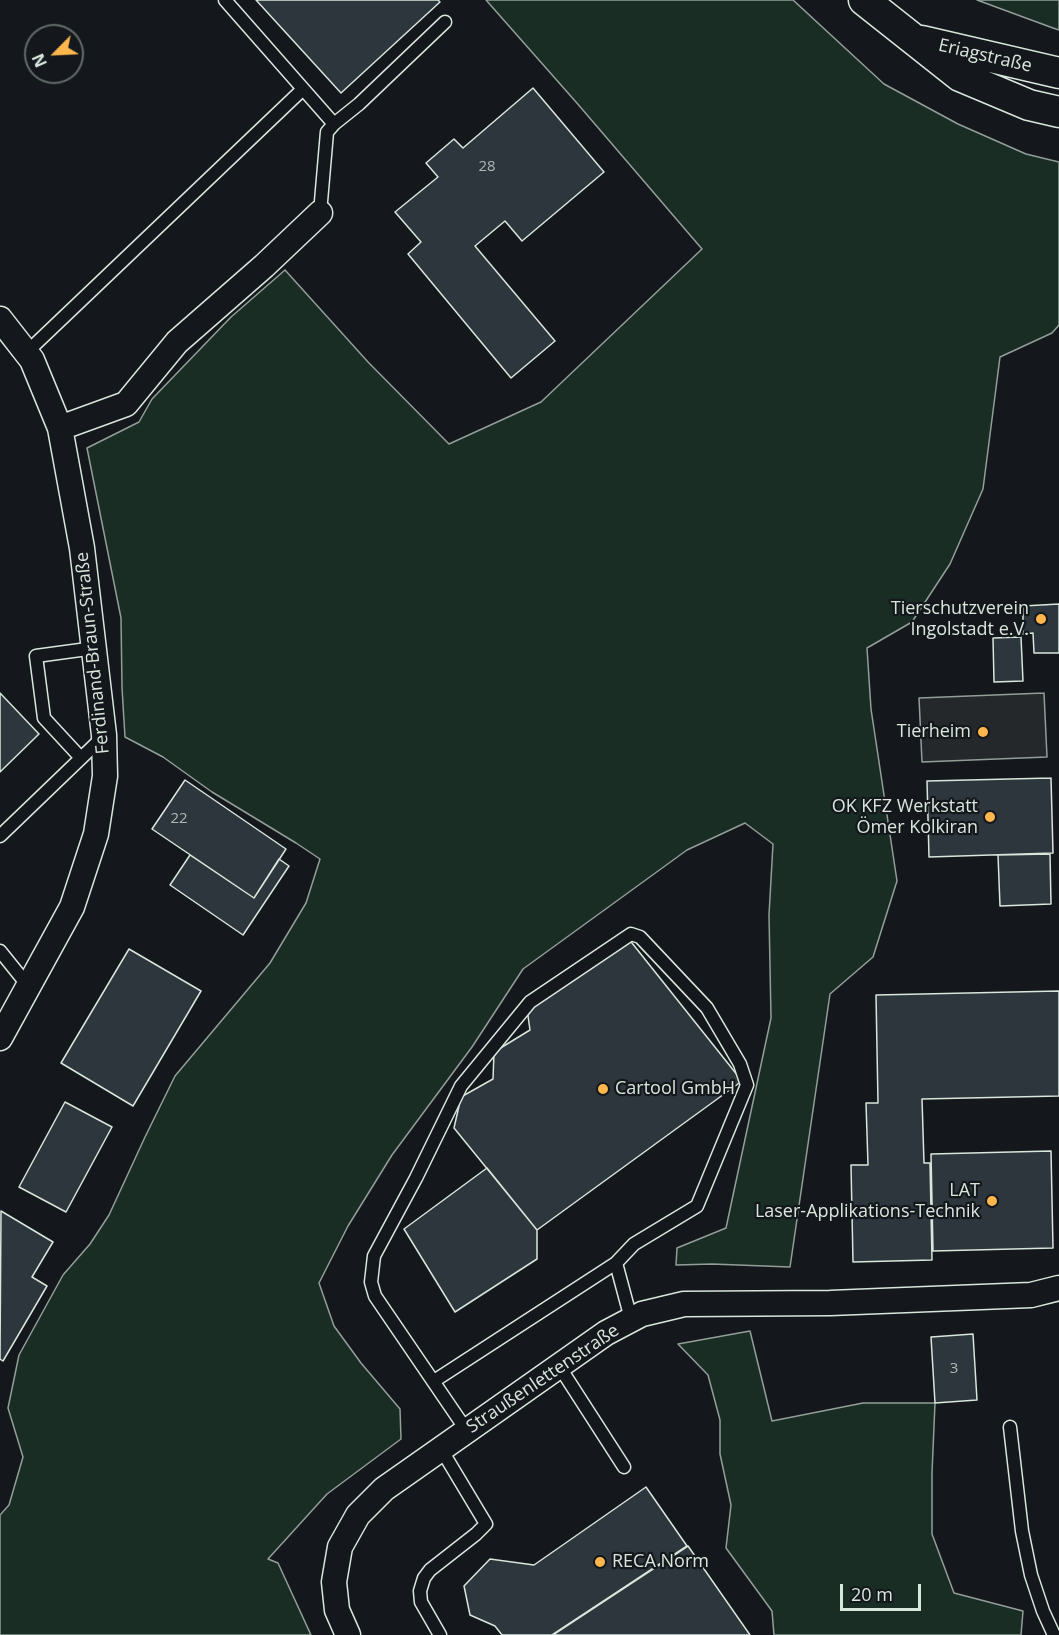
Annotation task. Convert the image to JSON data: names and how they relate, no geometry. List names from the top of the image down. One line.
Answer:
{"streets":{"street":["Eriagstraße","Ferdinand-Braun-Straße","Straußenlettenstraße"]},"places":["Tierschutzverein Ingolstadt e.V.","Tierheim","OK KFZ Werkstatt Ömer Kolkiran","Cartool GmbH","LAT Laser-Applikations-Technik","RECA Norm"],"house_numbers":["28","22","3"],"scale_bar":"20 m","north":"bottom left"}
